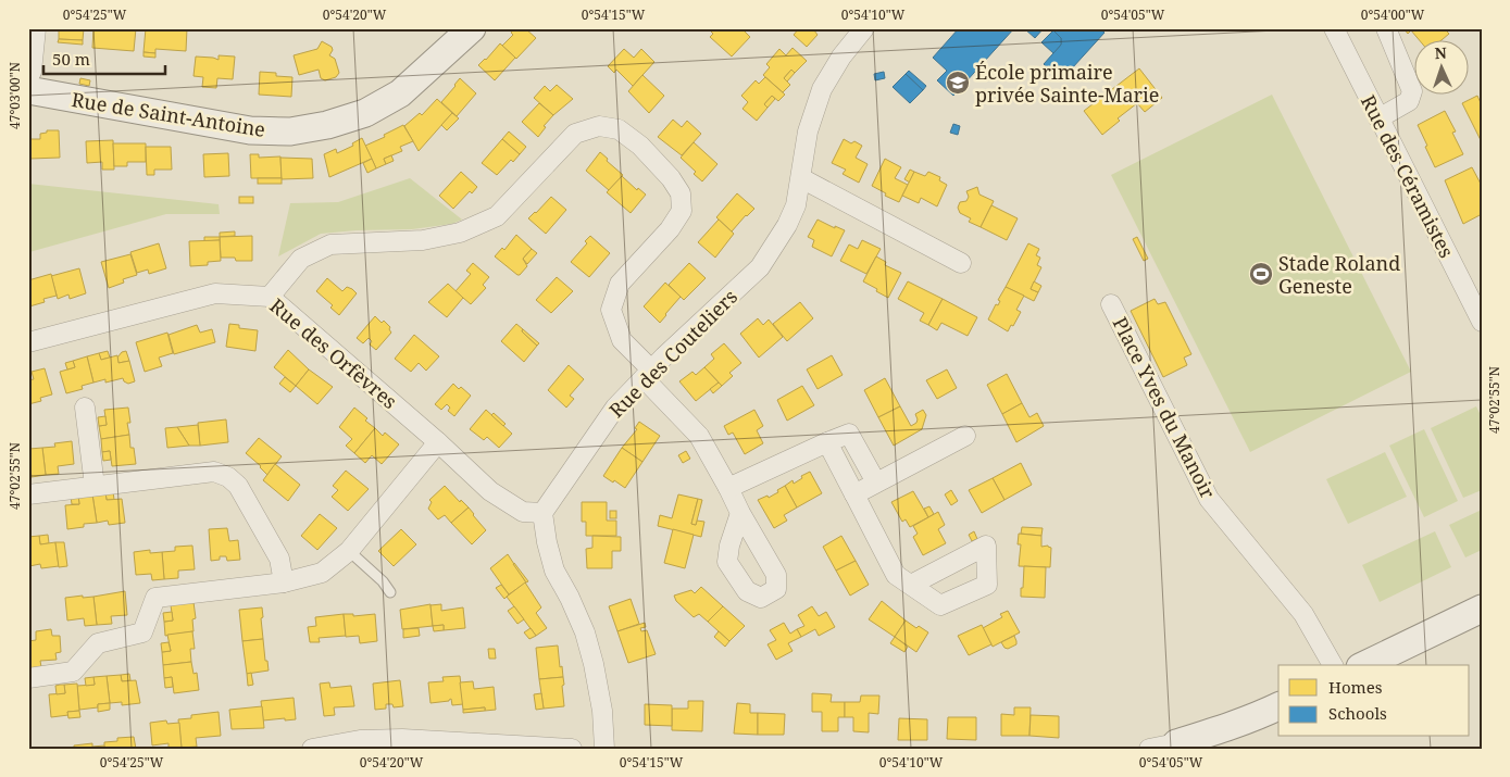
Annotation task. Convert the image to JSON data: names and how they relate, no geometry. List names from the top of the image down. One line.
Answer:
{"streets":{"street":["Rue de Saint-Antoine","Rue des Céramistes","Rue des Orfèvres","Rue des Couteliers","Place Yves du Manoir"]},"crossings":[["Rue des Orfèvres","Rue des Couteliers"]],"places":{"school or university":["École primaire privée Sainte-Marie"],"sports":["Stade Roland Geneste"]},"legend":["Homes","Schools"],"scale_bar":"50 m","north":"top","coordinates":["0°54'25\"W","0°54'20\"W","0°54'15\"W","0°54'10\"W","0°54'05\"W","0°54'00\"W","47°03'00\"N","47°02'55\"N"]}
